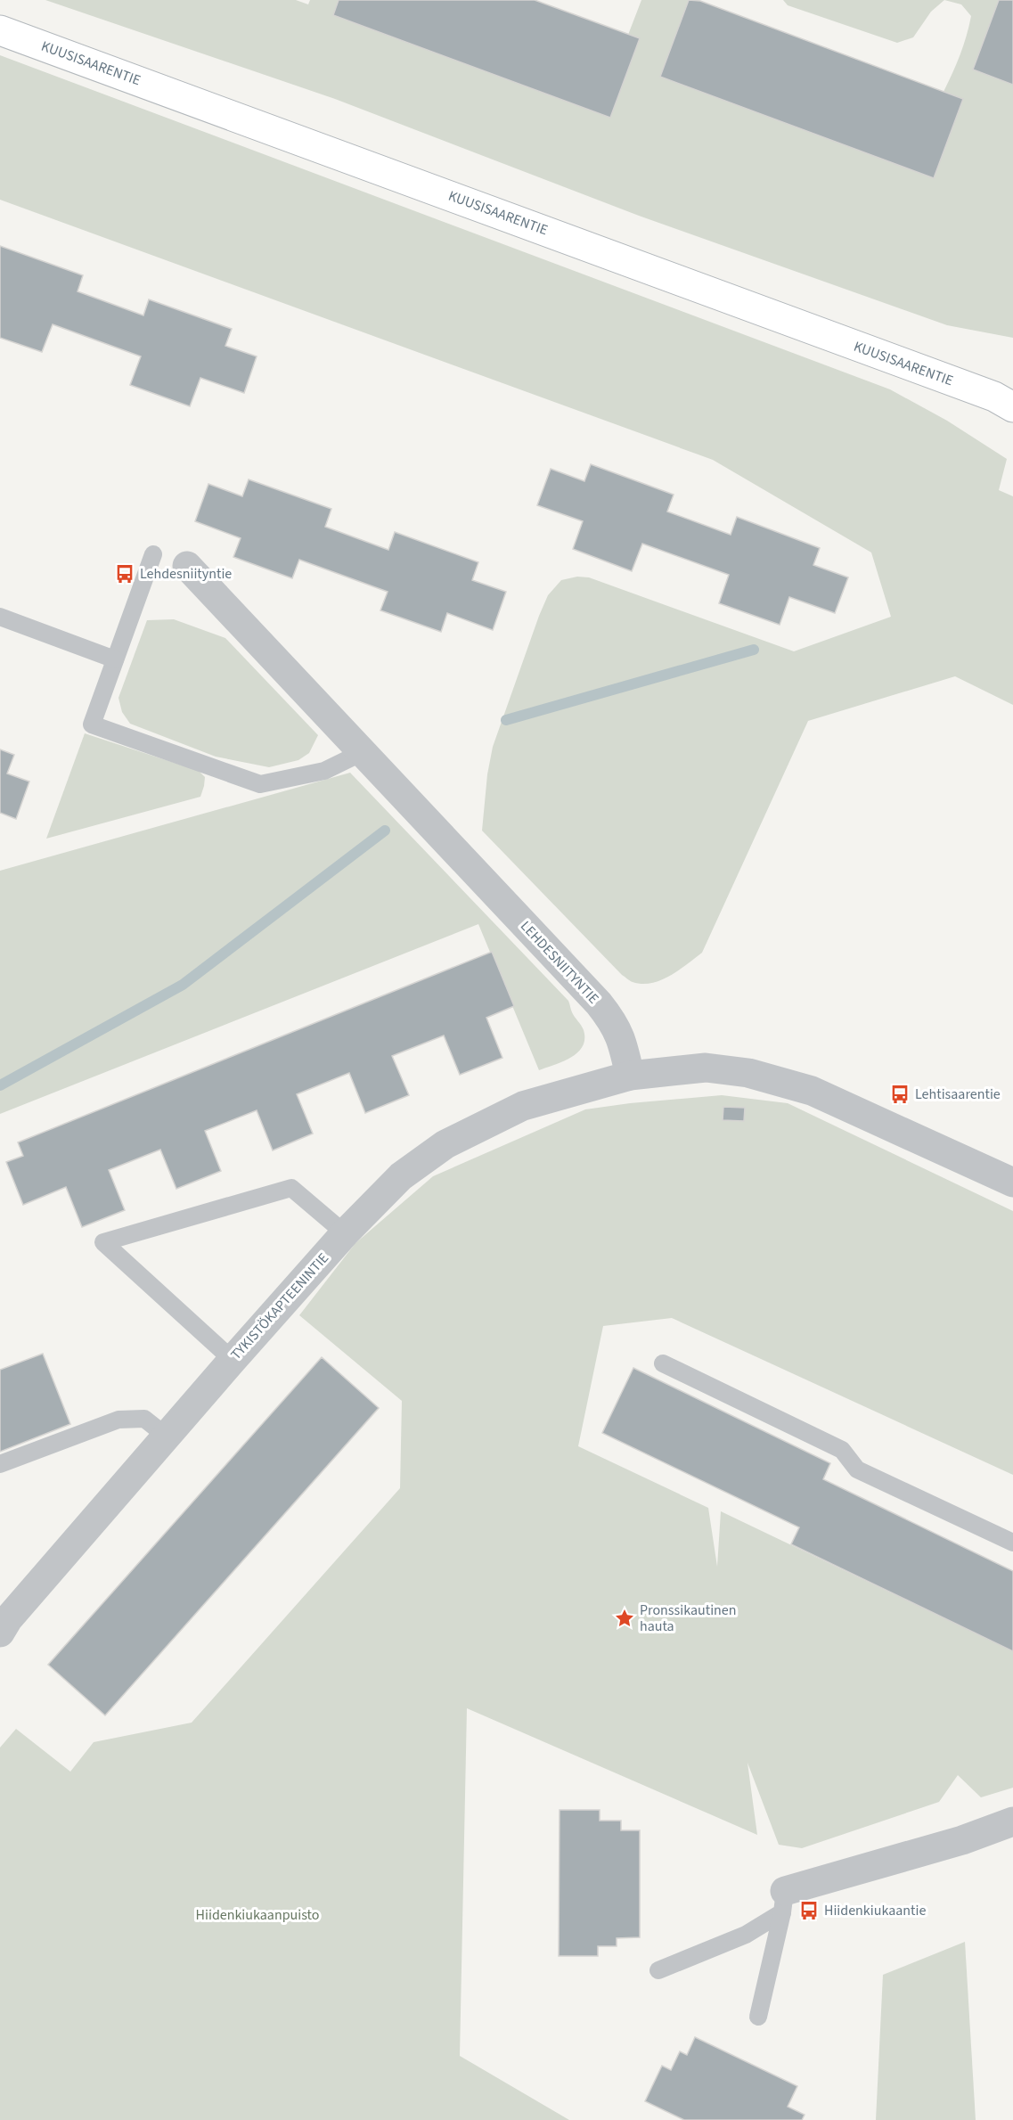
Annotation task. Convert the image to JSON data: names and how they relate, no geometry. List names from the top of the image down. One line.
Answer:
{"streets":{"main road":["KUUSISAARENTIE"],"street":["LEHDESNIITYNTIE","TYKISTÖKAPTEENINTIE"]},"crossings":[["LEHDESNIITYNTIE","TYKISTÖKAPTEENINTIE"]],"parks":["Hiidenkiukaanpuisto"],"places":{"bus stop":["Lehdesniityntie","Lehtisaarentie","Hiidenkiukaantie"],"place":["Pronssikautinen hauta"]}}
